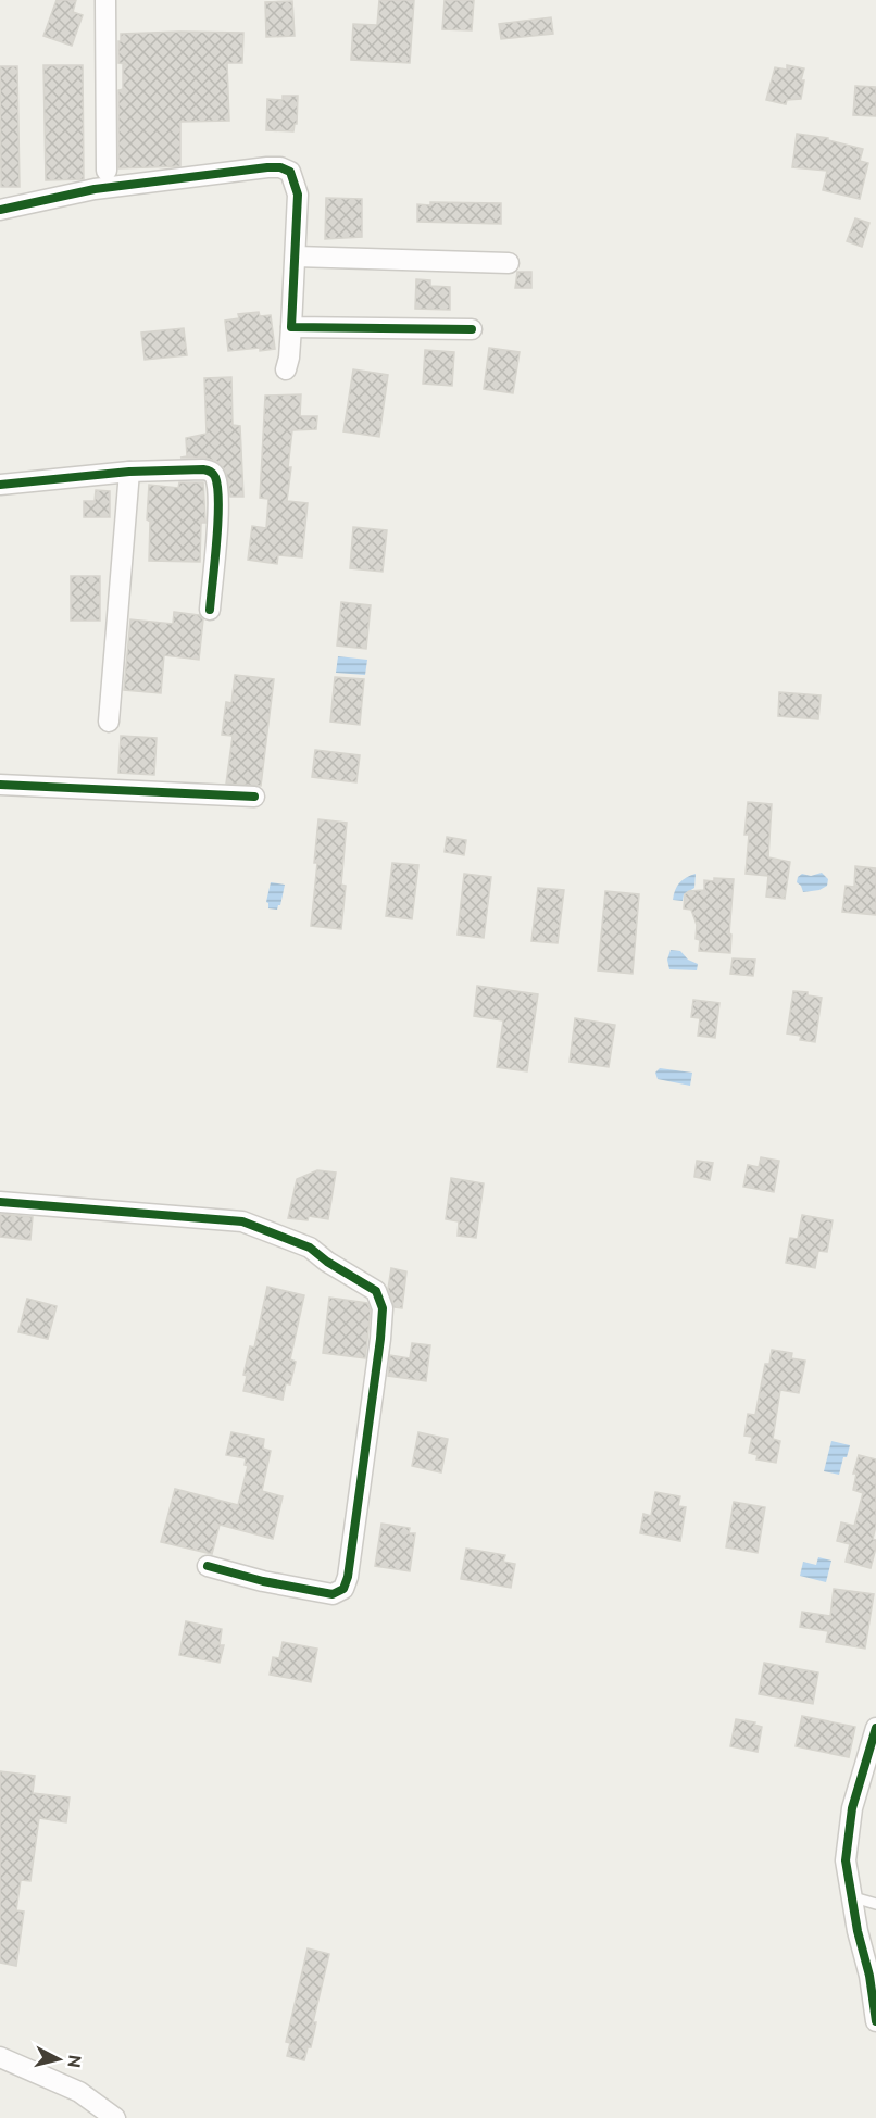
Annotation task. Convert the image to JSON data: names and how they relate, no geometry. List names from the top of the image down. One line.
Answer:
{"north":"right"}
